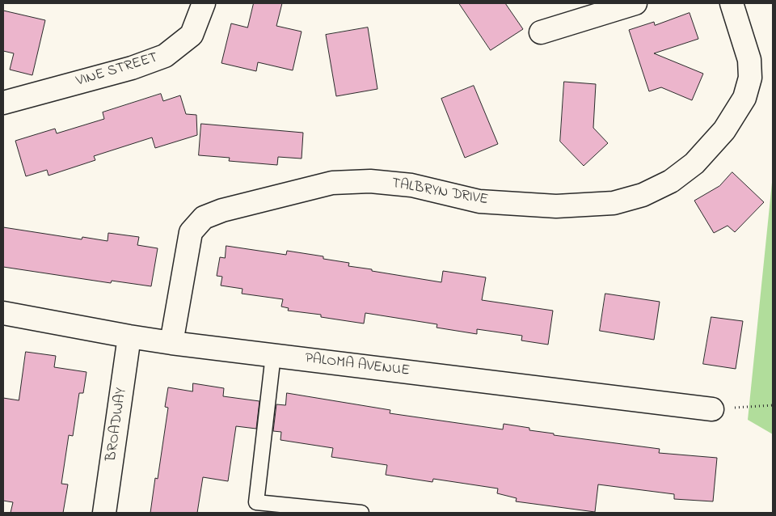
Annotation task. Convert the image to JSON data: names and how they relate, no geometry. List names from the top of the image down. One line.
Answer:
{"streets":{"street":["VINE STREET","TALBRYN DRIVE","PALOMA AVENUE","BROADWAY"]},"crossings":[["TALBRYN DRIVE","PALOMA AVENUE"],["PALOMA AVENUE","BROADWAY"]]}
